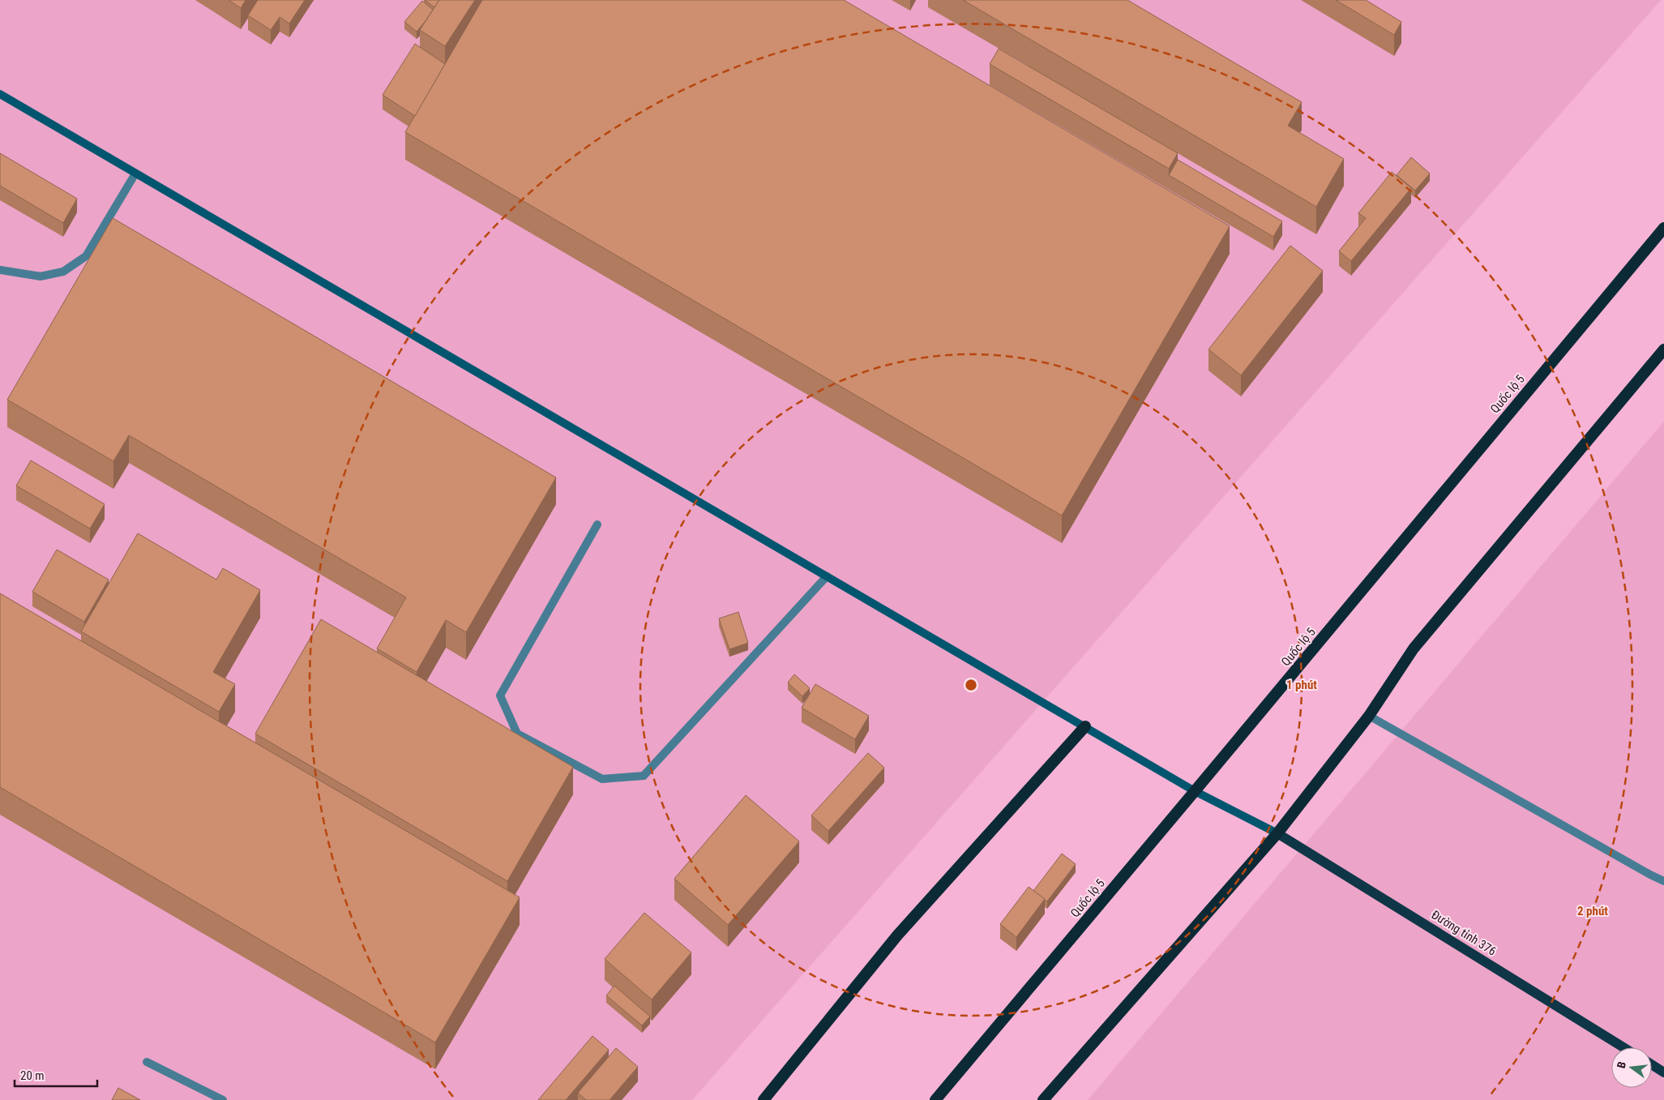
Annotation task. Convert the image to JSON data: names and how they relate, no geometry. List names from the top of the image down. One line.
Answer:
{"streets":{"highway":["Quốc lộ 5"],"main road":["Đường tỉnh 376"]},"scale_bar":"20 m","north":"left","rings":["1 phút","2 phút"]}
